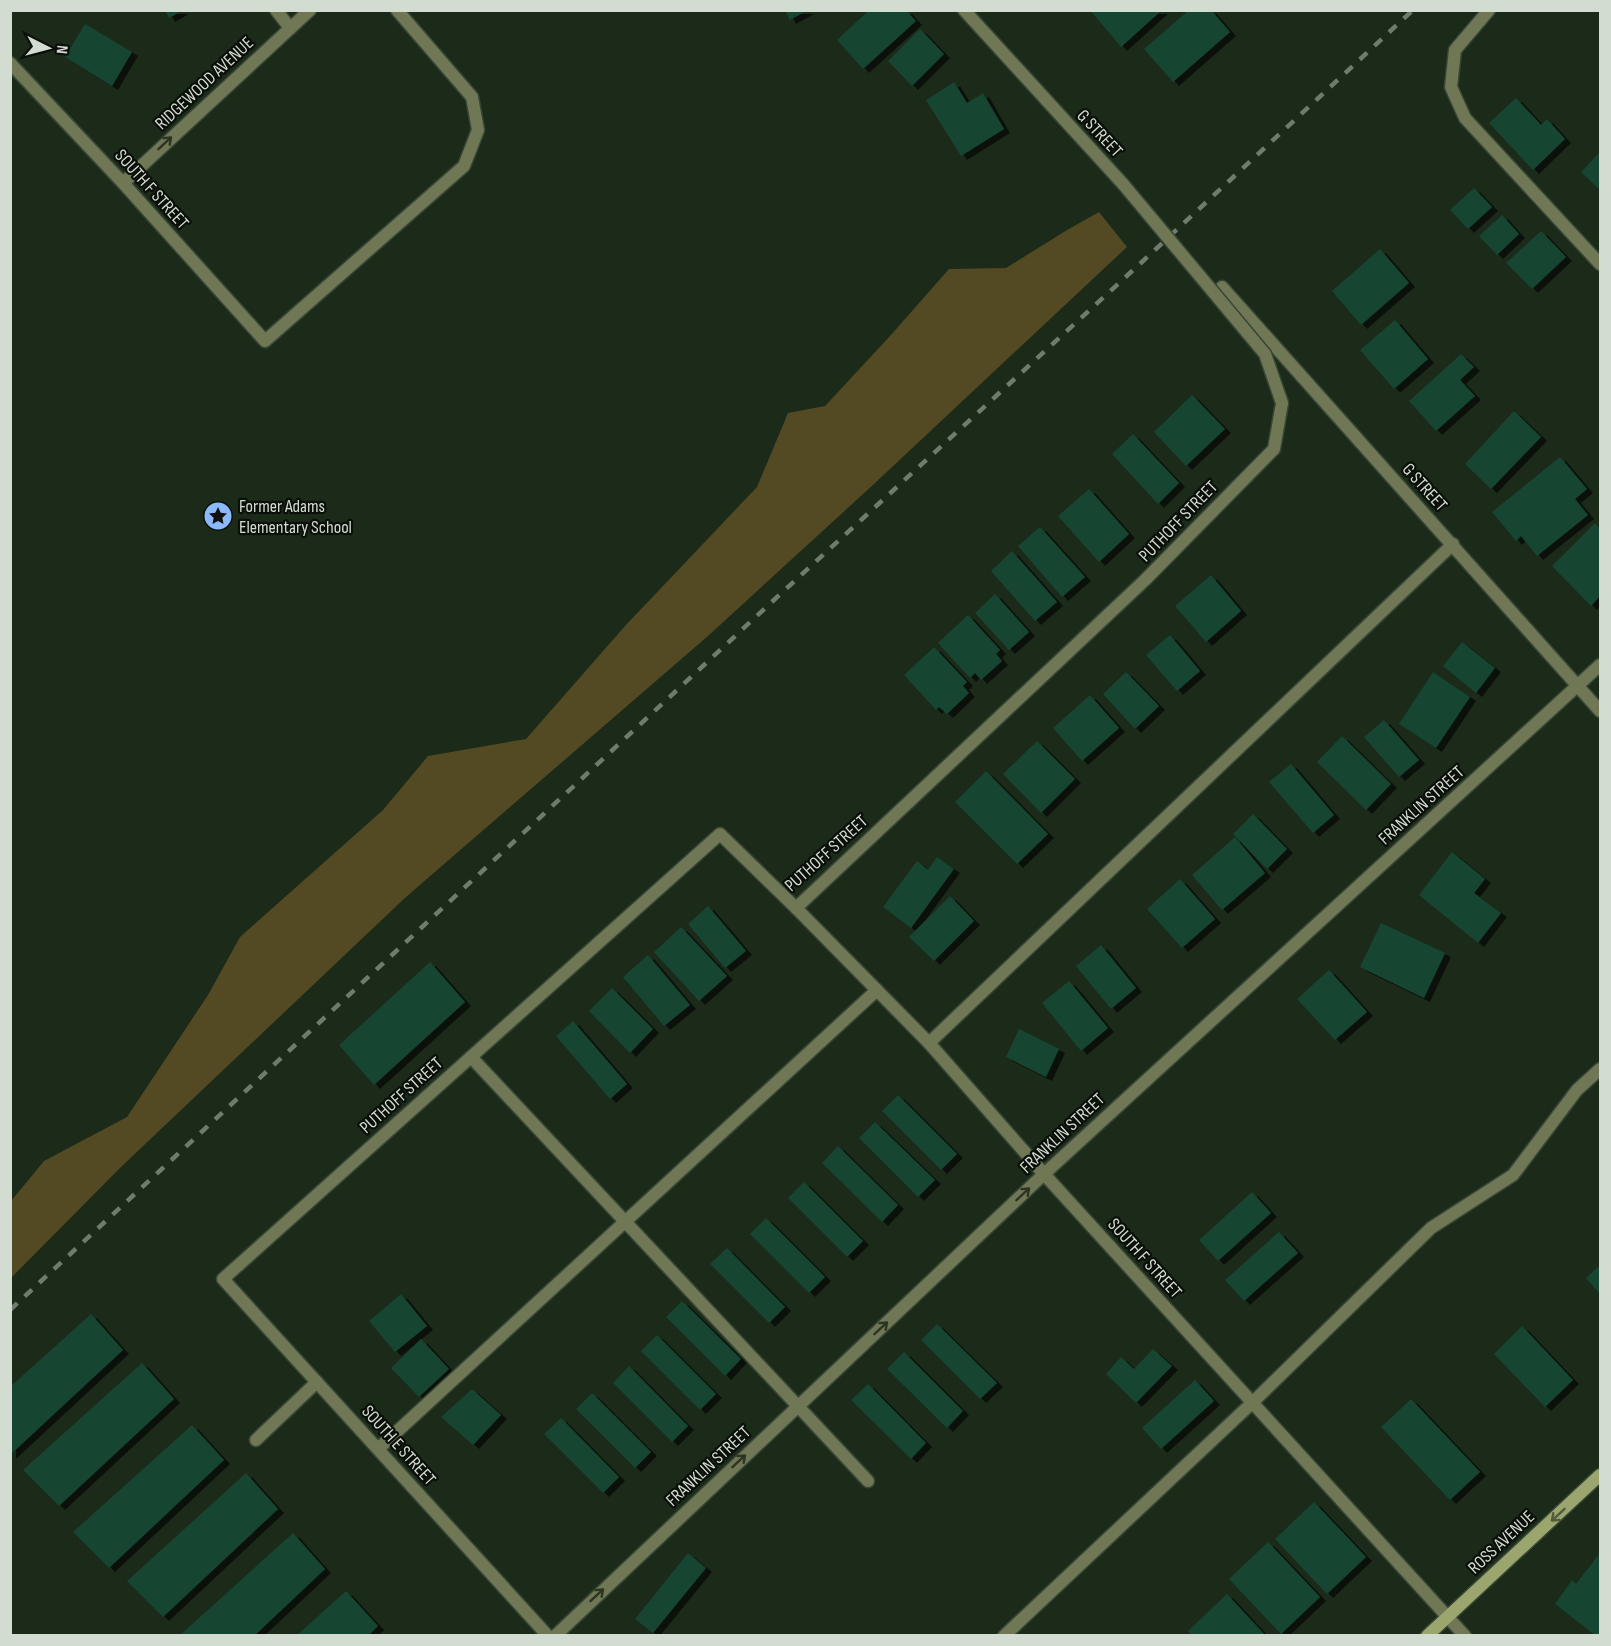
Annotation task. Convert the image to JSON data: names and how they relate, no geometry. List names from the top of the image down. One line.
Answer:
{"streets":{"main road":["ROSS AVENUE"],"street":["RIDGEWOOD AVENUE","G STREET","SOUTH F STREET","PUTHOFF STREET","FRANKLIN STREET","SOUTH E STREET"]},"crossings":[["RIDGEWOOD AVENUE","SOUTH F STREET"],["G STREET","PUTHOFF STREET"],["G STREET","FRANKLIN STREET"],["SOUTH F STREET","PUTHOFF STREET"],["SOUTH F STREET","FRANKLIN STREET"],["SOUTH F STREET","ROSS AVENUE"],["PUTHOFF STREET","SOUTH E STREET"]],"one_way":["RIDGEWOOD AVENUE","FRANKLIN STREET","ROSS AVENUE"],"places":{"place":["Former Adams Elementary School"]},"north":"right"}
